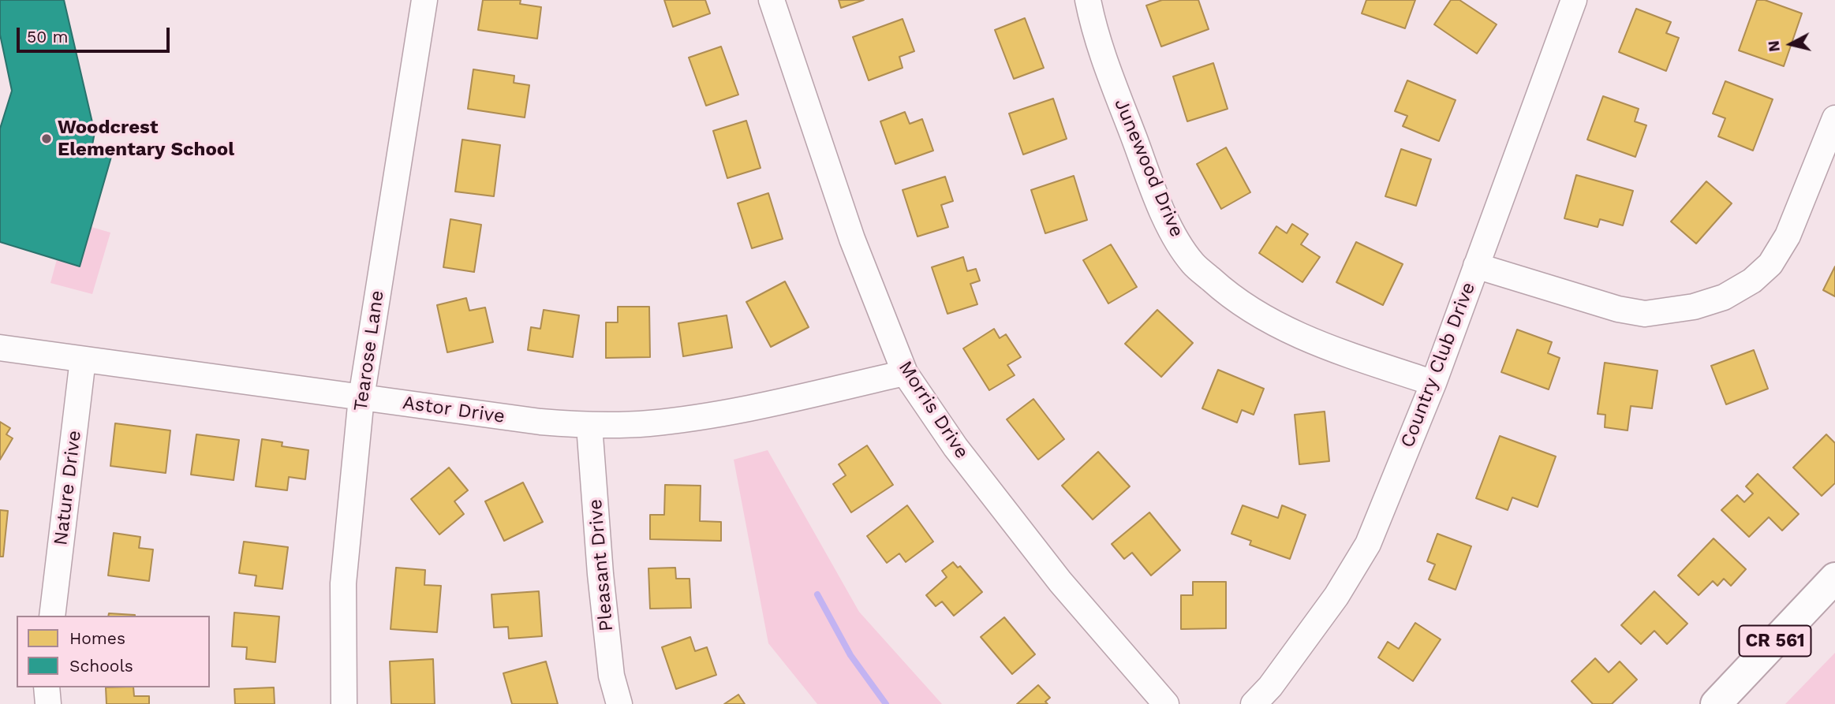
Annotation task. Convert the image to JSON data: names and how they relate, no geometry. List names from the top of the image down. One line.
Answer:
{"streets":{"main road":["CR 561"],"street":["Junewood Drive","Tearose Lane","Country Club Drive","Astor Drive","Morris Drive","Nature Drive","Pleasant Drive"]},"crossings":[["Junewood Drive","Country Club Drive"],["Tearose Lane","Astor Drive"],["Astor Drive","Morris Drive"],["Astor Drive","Nature Drive"],["Astor Drive","Pleasant Drive"]],"places":["Woodcrest Elementary School"],"legend":["Homes","Schools"],"scale_bar":"50 m","north":"left"}
